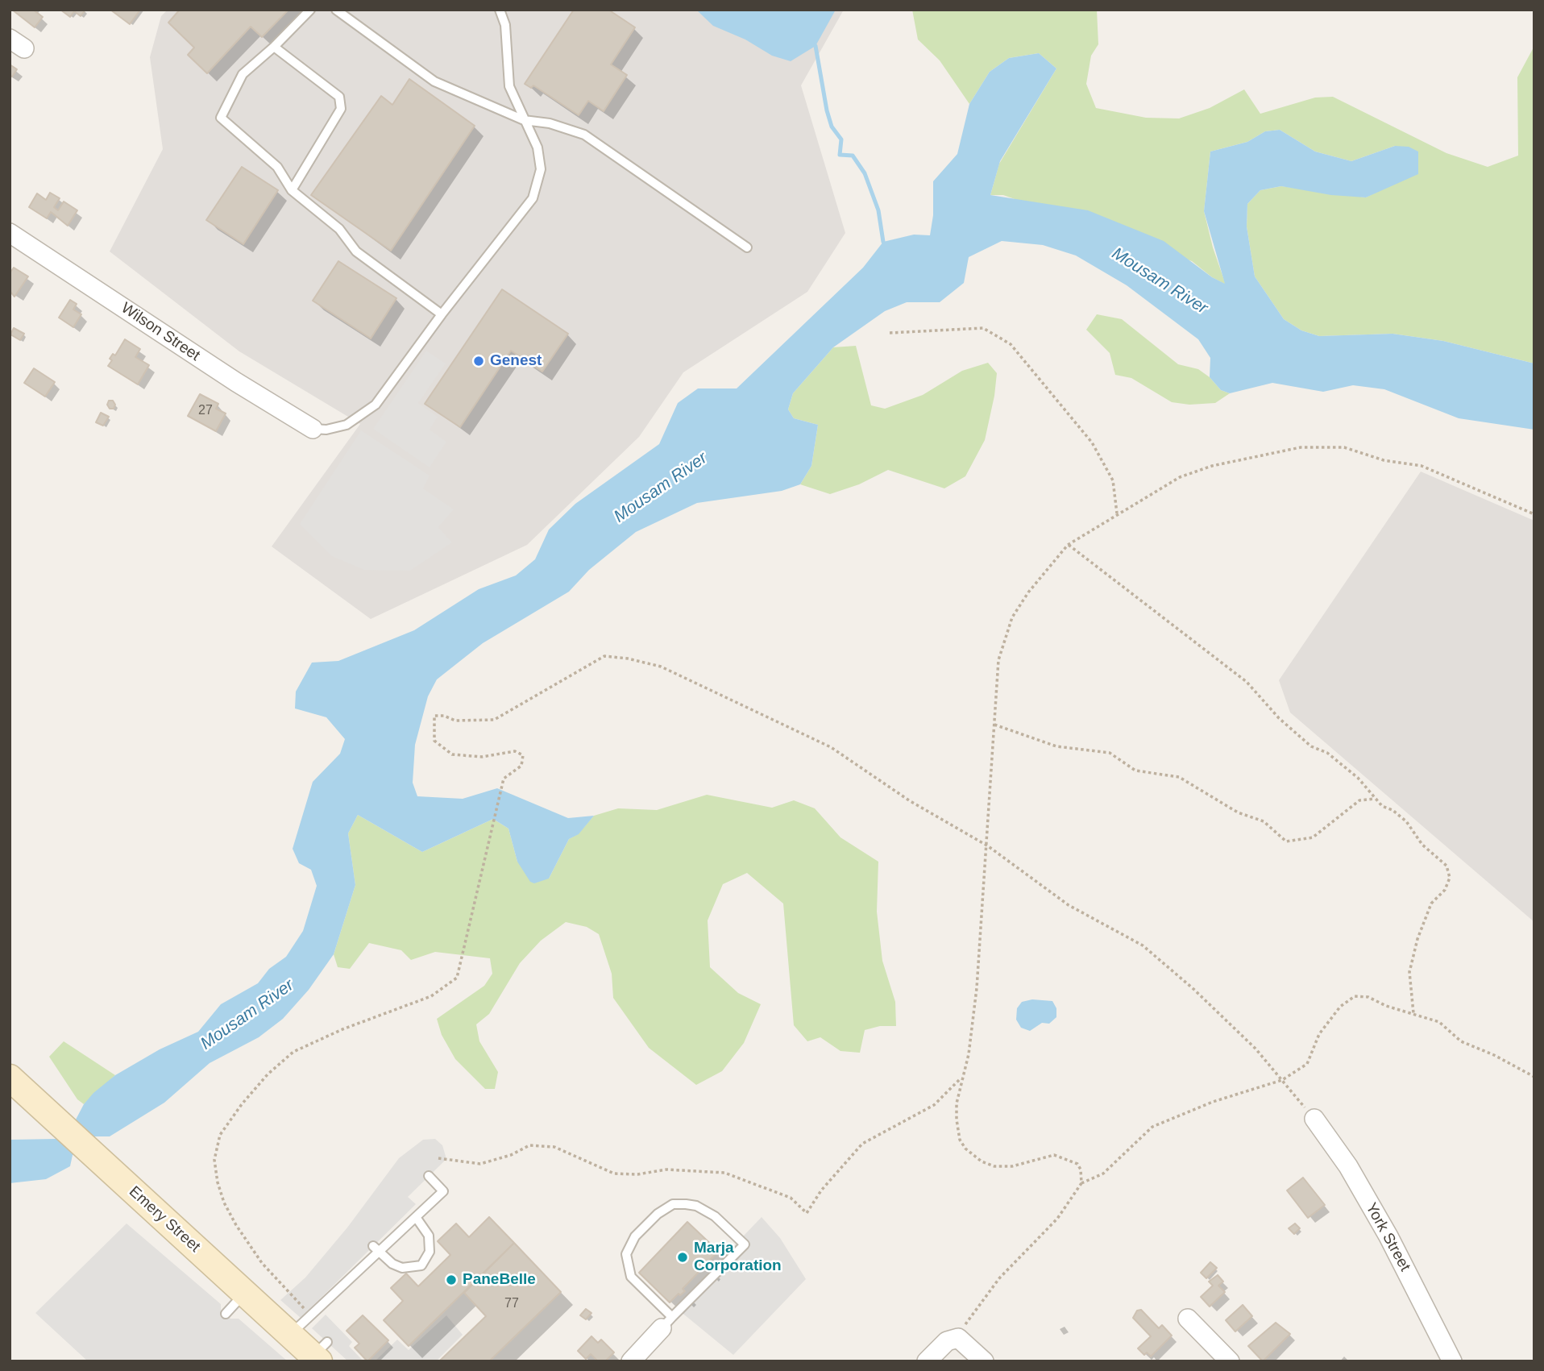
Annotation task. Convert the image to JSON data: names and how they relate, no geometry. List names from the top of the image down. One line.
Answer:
{"streets":{"street":["Wilson Street","Emery Street","York Street"]},"water":["Mousam River"],"places":["Genest","Marja Corporation","PaneBelle"],"house_numbers":["27","77"]}
